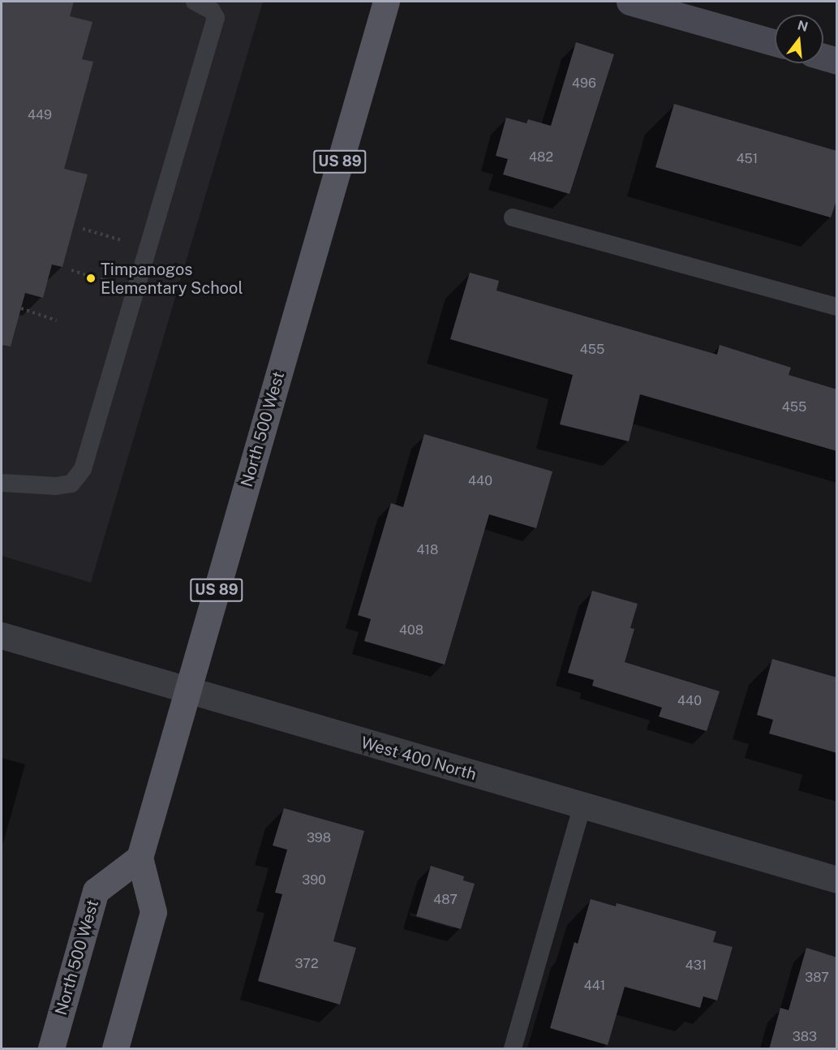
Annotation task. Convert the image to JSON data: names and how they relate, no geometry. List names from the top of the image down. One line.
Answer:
{"streets":{"main road":["US 89","North 500 West"],"street":["West 400 North"]},"crossings":[["North 500 West","West 400 North"]],"places":["Timpanogos Elementary School"],"house_numbers":["496","449","482","451","455","455","440","418","408","440","398","390","487","372","431","387","441","383"],"north":"top"}
